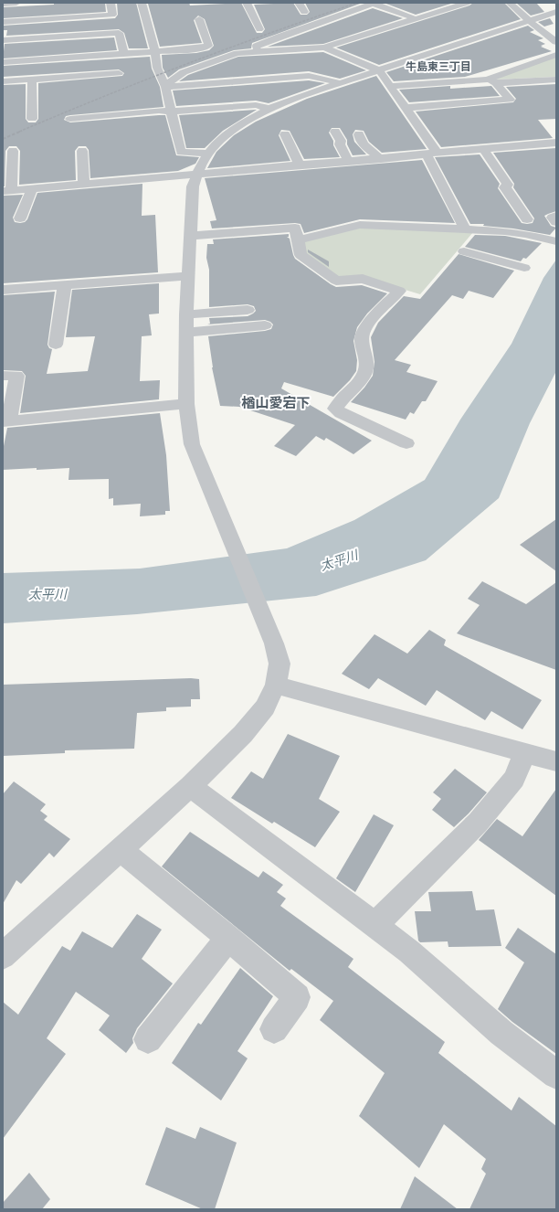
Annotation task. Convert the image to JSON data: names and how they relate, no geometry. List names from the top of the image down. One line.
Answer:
{"districts":["牛島東三丁目","楢山愛宕下"],"water":["太平川"]}
